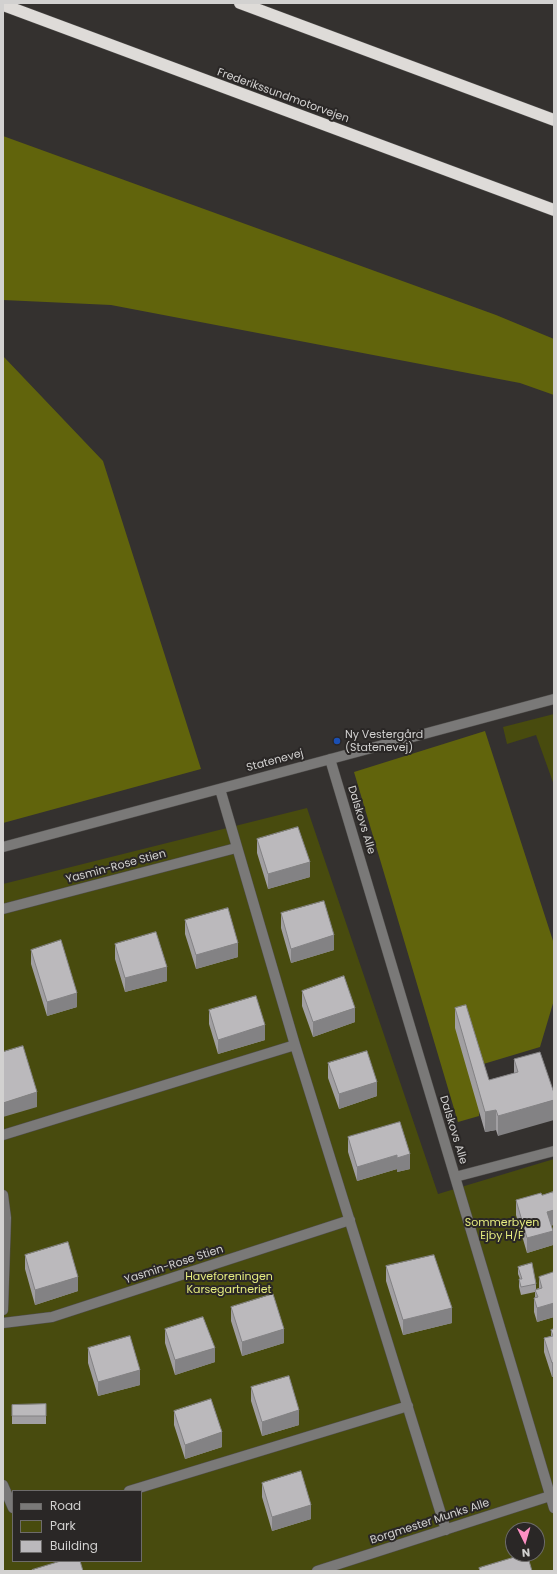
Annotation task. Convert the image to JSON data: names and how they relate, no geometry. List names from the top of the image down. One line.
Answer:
{"streets":{"highway":["Frederikssundmotorvejen"],"street":["Statenevej","Dalskovs Alle","Yasmin-Rose Stien","Borgmester Munks Alle"]},"crossings":[["Statenevej","Dalskovs Alle"],["Dalskovs Alle","Borgmester Munks Alle"]],"parks":["Sommerbyen Ejby H/F","Haveforeningen Karsegartneriet"],"places":["Ny Vestergård (Statenevej)"],"legend":["Road","Park","Building"],"north":"bottom"}
